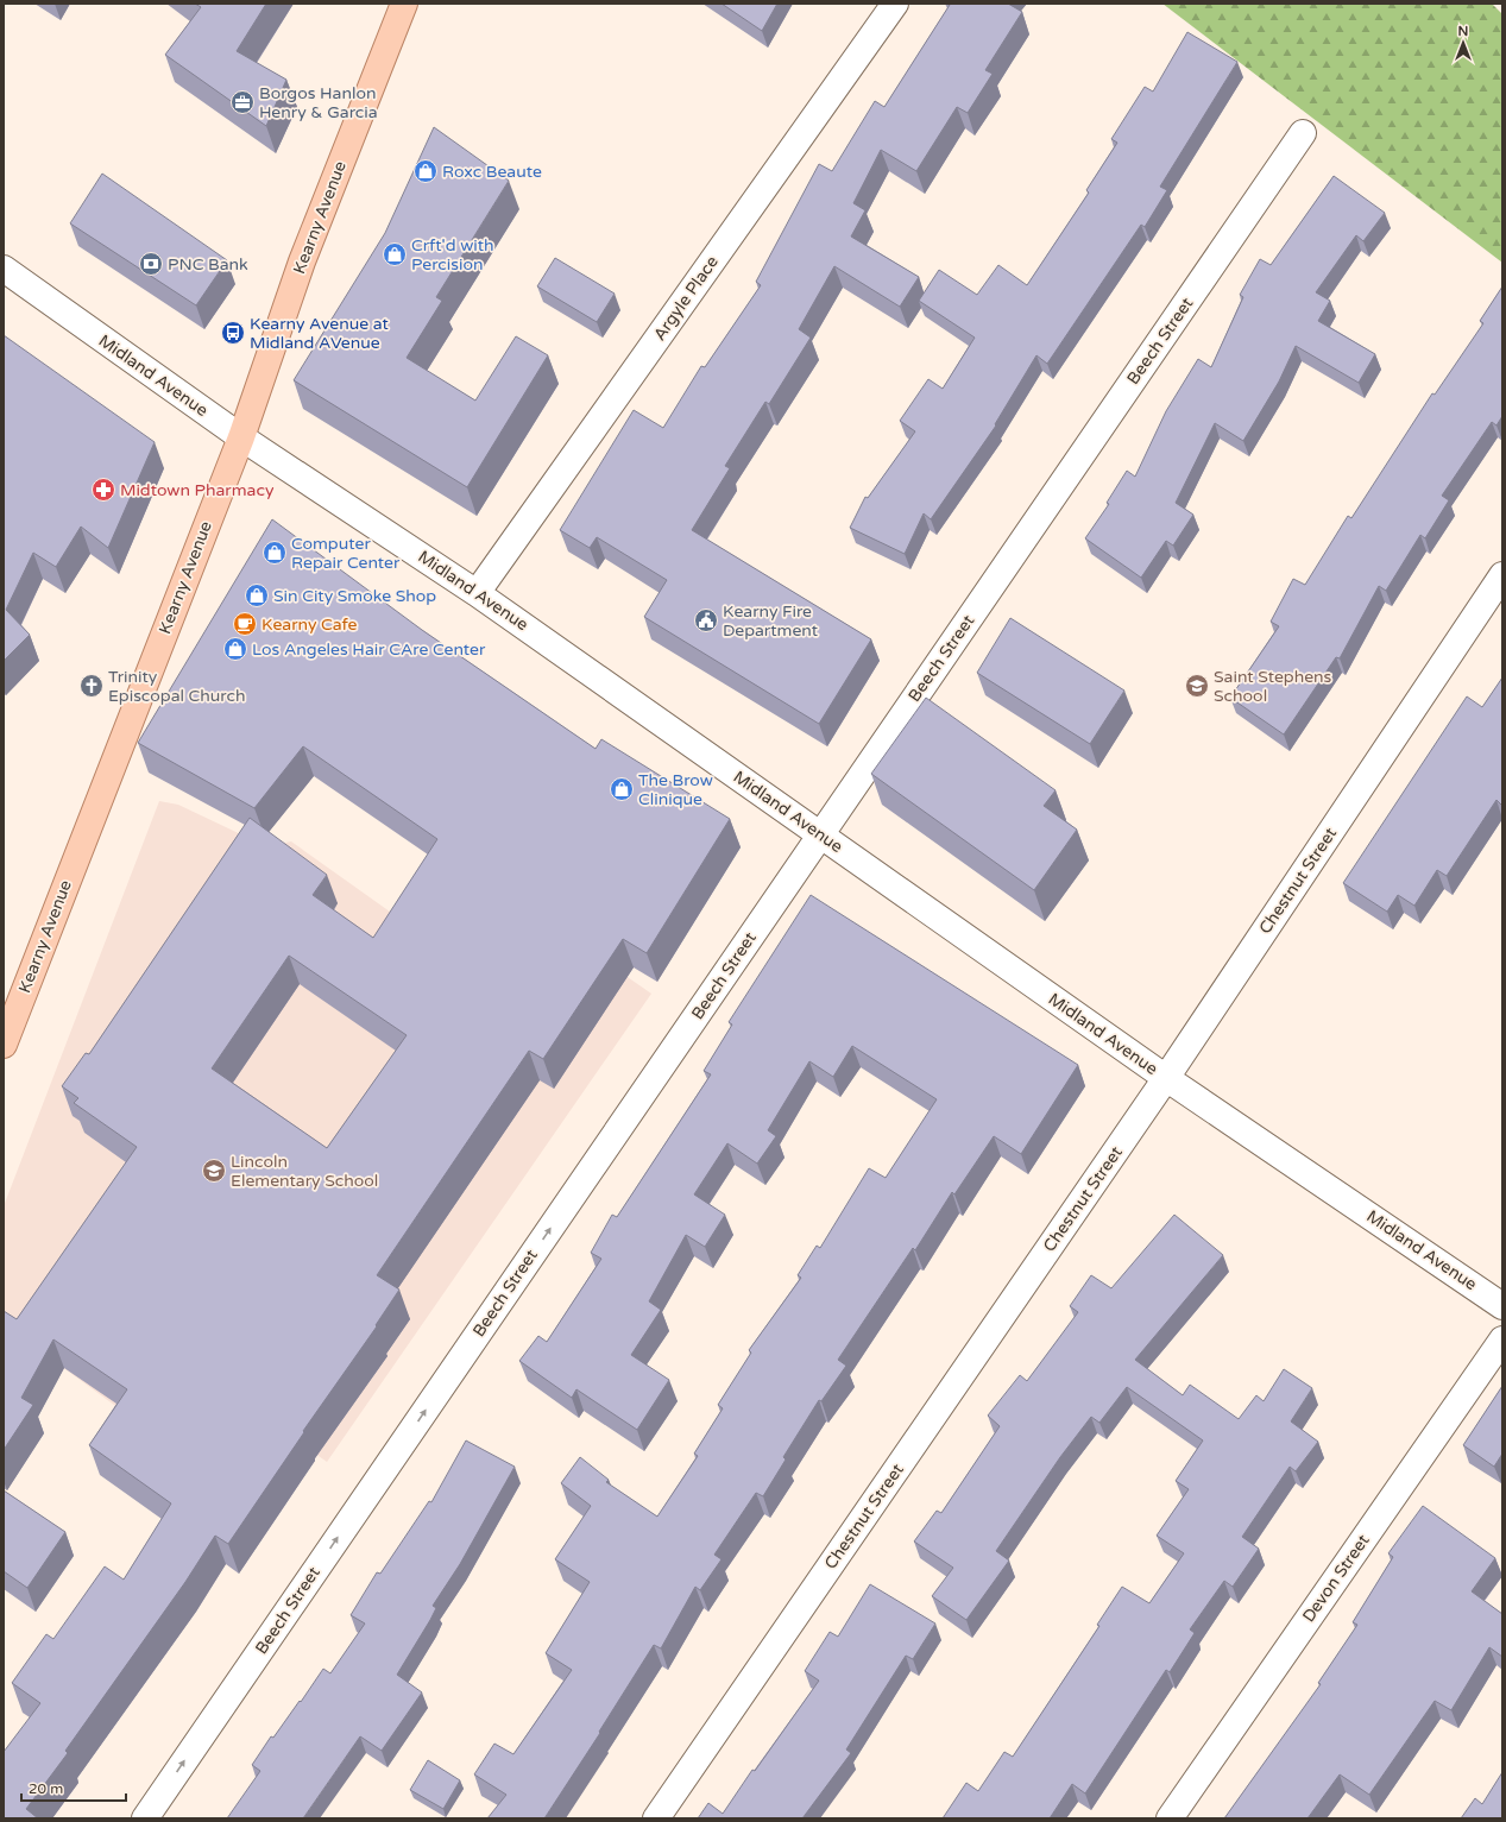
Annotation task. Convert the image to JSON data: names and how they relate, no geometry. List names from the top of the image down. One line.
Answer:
{"streets":{"main road":["Kearny Avenue"],"street":["Argyle Place","Beech Street","Midland Avenue","Chestnut Street","Devon Street"]},"crossings":[["Kearny Avenue","Midland Avenue"],["Argyle Place","Midland Avenue"],["Beech Street","Midland Avenue"],["Midland Avenue","Chestnut Street"]],"one_way":["Beech Street"],"places":{"office":["Borgos Hanlon Henry & Garcia"],"shop":["Roxc Beaute","Crft'd with Percision","Computer Repair Center","Sin City Smoke Shop","Los Angeles Hair CAre Center","The Brow Clinique"],"bank":["PNC Bank"],"bus stop":["Kearny Avenue at Midland AVenue"],"pharmacy":["Midtown Pharmacy"],"public building":["Kearny Fire Department"],"cafe":["Kearny Cafe"],"church":["Trinity Episcopal Church"],"school or university":["Saint Stephens School","Lincoln Elementary School"]},"scale_bar":"20 m","north":"top"}
